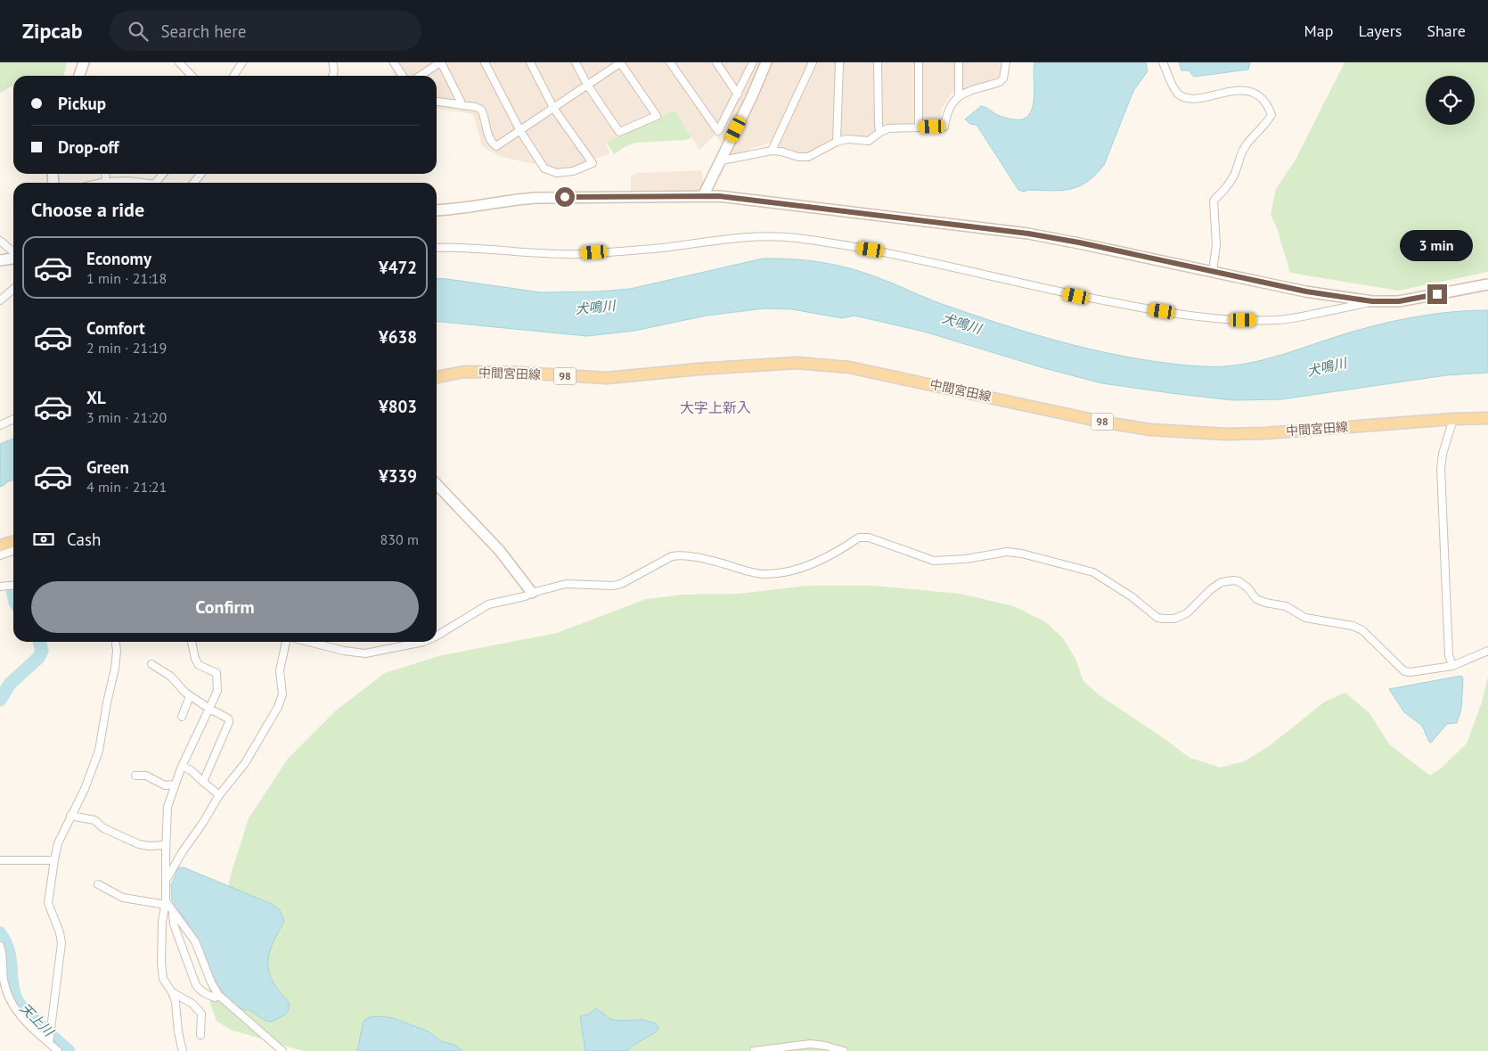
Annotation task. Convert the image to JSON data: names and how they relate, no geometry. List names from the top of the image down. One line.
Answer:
{"streets":{"main road":["中間宮田線","98"]},"districts":["大字上新入"],"water":["犬鳴川","天上川"],"page":{"header":"Zipcab","search":"Search here","nav":["Map","Layers","Share"],"banner":["Pickup","Drop-off"],"heading":"Choose a ride","bubble":"3 min","list":[{"name":"Economy","note":"1 min · 21:18","value":"¥472"},{"name":"Comfort","note":"2 min · 21:19","value":"¥638"},{"name":"XL","note":"3 min · 21:20","value":"¥803"},{"name":"Green","note":"4 min · 21:21","value":"¥339"}],"pay":["Cash","830 m"],"buttons":"Confirm"}}
